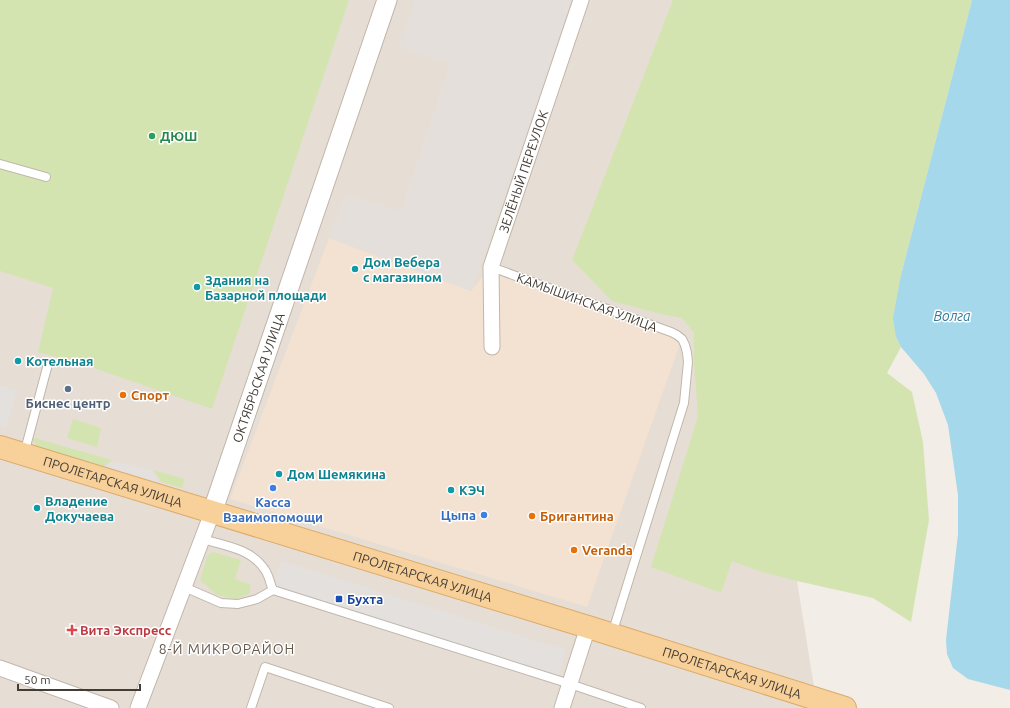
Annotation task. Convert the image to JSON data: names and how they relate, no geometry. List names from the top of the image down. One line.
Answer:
{"streets":{"main road":["ПРОЛЕТАРСКАЯ УЛИЦА"],"street":["ЗЕЛЁНЫЙ ПЕРЕУЛОК","ОКТЯБРЬСКАЯ УЛИЦА"],"lane":["КАМЫШИНСКАЯ УЛИЦА"]},"crossings":[["ЗЕЛЁНЫЙ ПЕРЕУЛОК","КАМЫШИНСКАЯ УЛИЦА"],["КАМЫШИНСКАЯ УЛИЦА","ПРОЛЕТАРСКАЯ УЛИЦА"],["ОКТЯБРЬСКАЯ УЛИЦА","ПРОЛЕТАРСКАЯ УЛИЦА"]],"districts":["8-Й МИКРОРАЙОН"],"water":["Волга"],"places":{"other":["ДЮШ","Дом Вебера с магазином","Здания на Базарной площади","Котельная","Биснес центр","Спорт","Дом Шемякина","Касса Взаимопомощи","КЭЧ","Владение Докучаева","Цыпа","Бригантина","Veranda"],"transit":["Бухта"],"health":["Вита Экспресс"]},"scale_bar":"50 m"}
